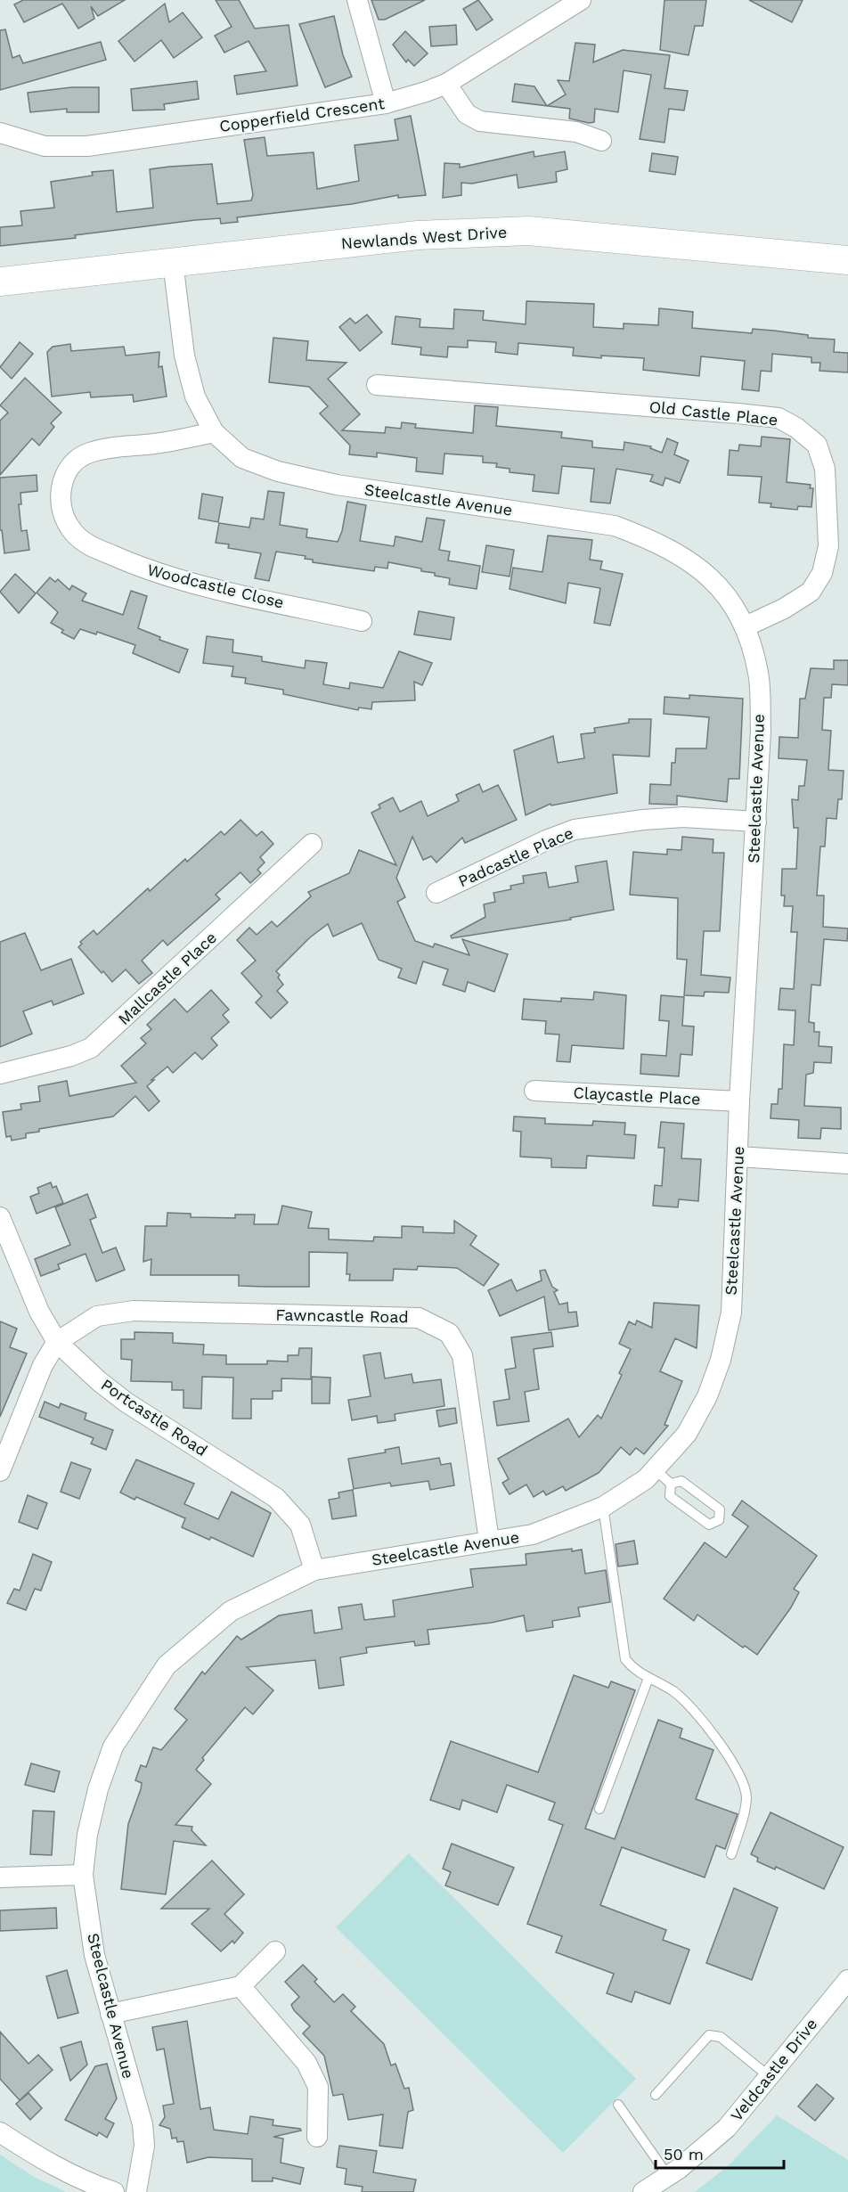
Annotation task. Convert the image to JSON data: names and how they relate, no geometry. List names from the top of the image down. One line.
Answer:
{"streets":{"street":["Copperfield Crescent","Newlands West Drive","Old Castle Place","Steelcastle Avenue","Woodcastle Close","Padcastle Place","Mallcastle Place","Claycastle Place","Fawncastle Road","Portcastle Road","Veldcastle Drive"]},"crossings":[["Newlands West Drive","Steelcastle Avenue"],["Old Castle Place","Steelcastle Avenue"],["Steelcastle Avenue","Woodcastle Close"],["Steelcastle Avenue","Padcastle Place"],["Steelcastle Avenue","Claycastle Place"],["Steelcastle Avenue","Fawncastle Road"],["Steelcastle Avenue","Portcastle Road"],["Fawncastle Road","Portcastle Road"]],"scale_bar":"50 m"}
